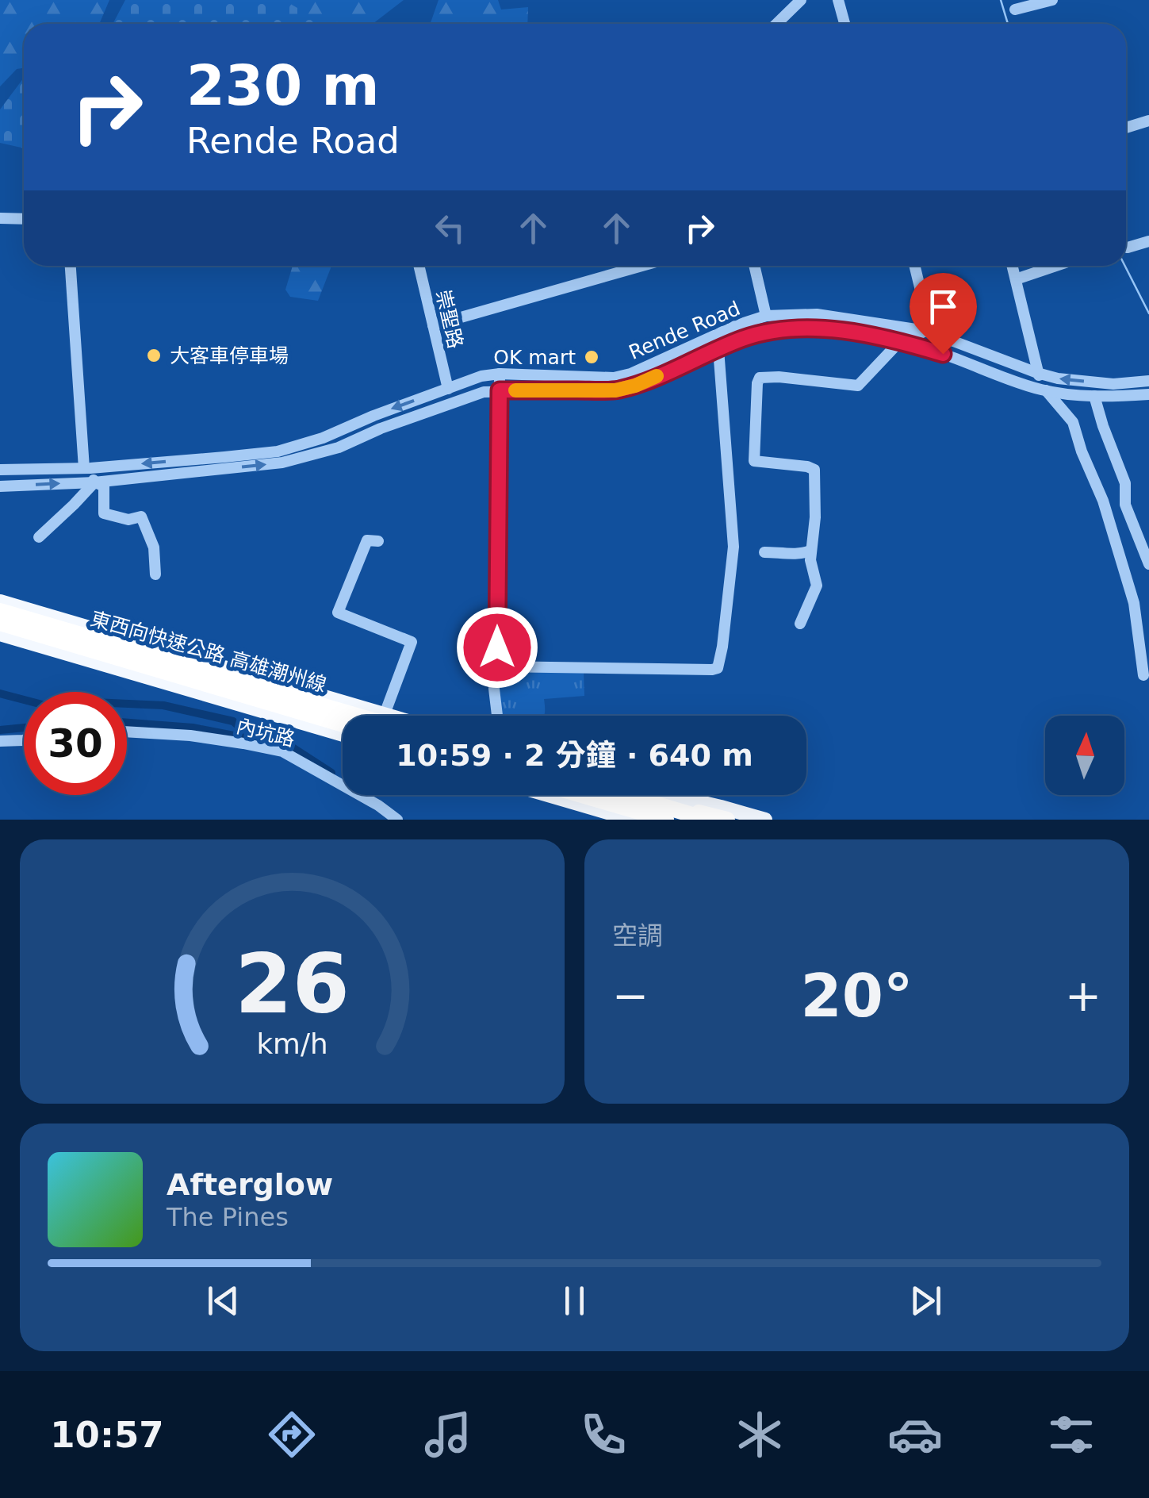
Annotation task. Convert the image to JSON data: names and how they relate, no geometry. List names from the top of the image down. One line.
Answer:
{"streets":{"highway":["東西向快速公路 高雄潮州線"],"street":["崇聖路","Rende Road","內坑路"]},"crossings":[["崇聖路","Rende Road"]],"places":["大客車停車場","OK mart"],"north":"top","page":{"turn":["230 m","Rende Road"],"limit":"30","trip":"10:59 · 2 分鐘 · 640 m","tile":"空調","heat":["−","20°","+"],"song":["Afterglow","The Pines"],"tabs":"10:57","gauge":["26","km/h"]}}
